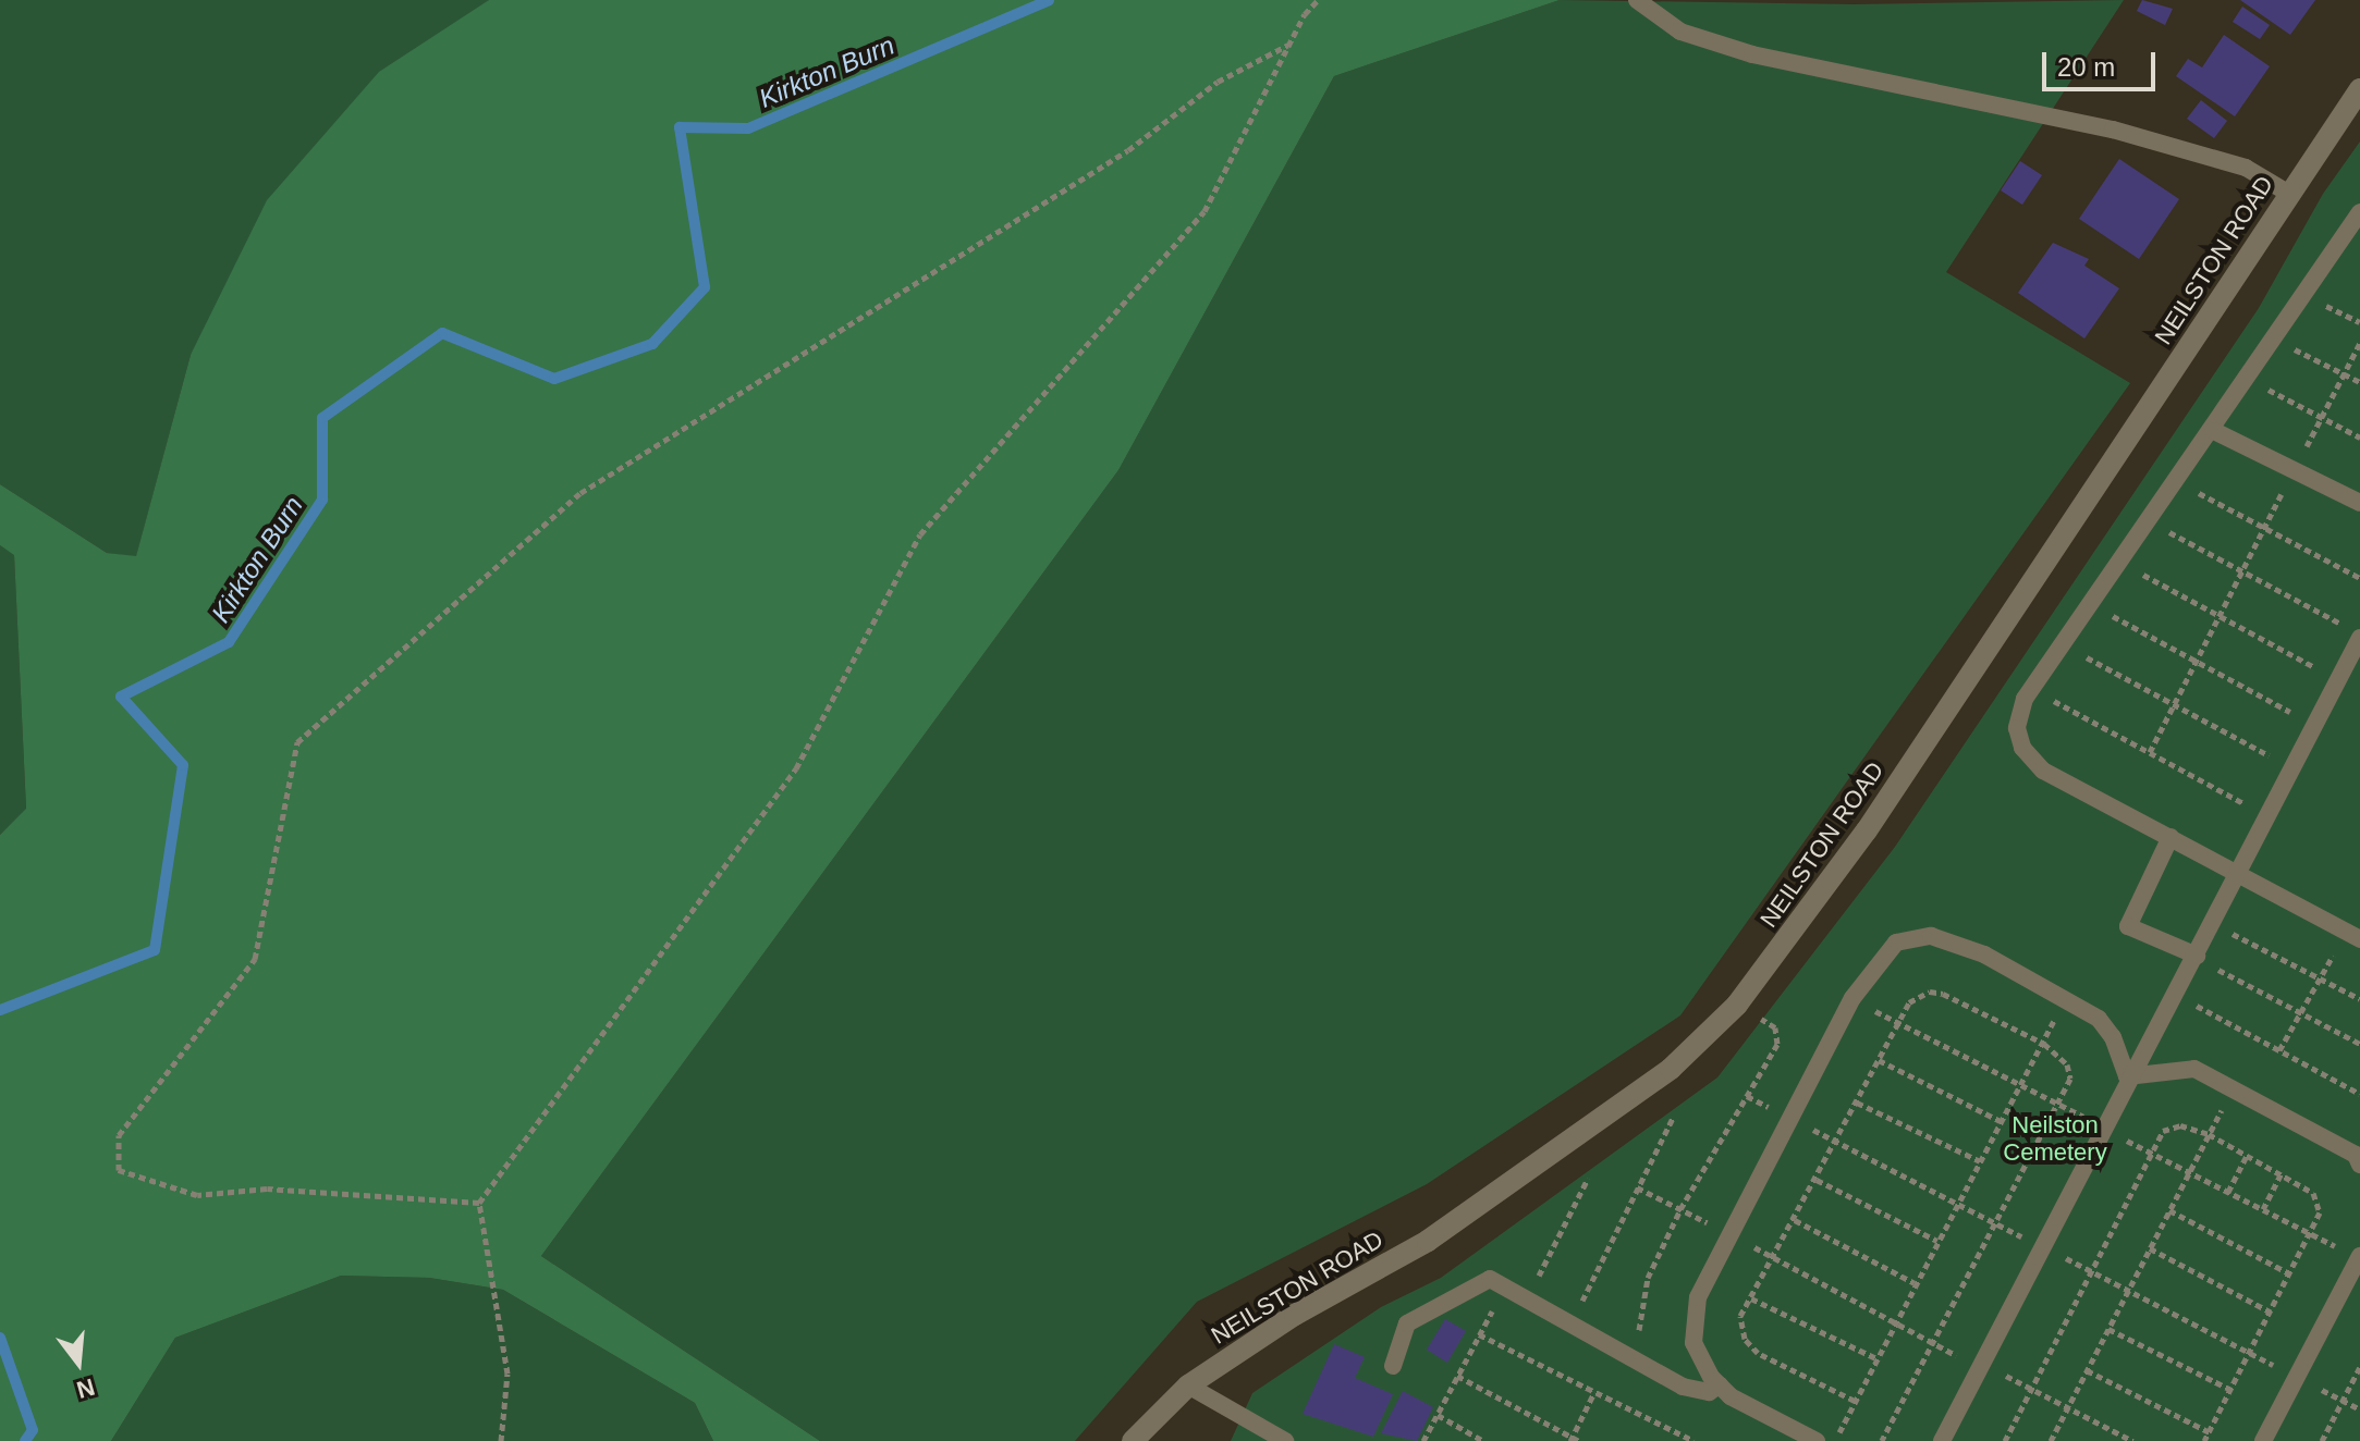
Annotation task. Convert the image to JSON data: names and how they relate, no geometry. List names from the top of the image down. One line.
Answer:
{"streets":{"street":["NEILSTON ROAD"]},"water":["Kirkton Burn"],"parks":["Neilston Cemetery"],"scale_bar":"20 m","north":"bottom"}
